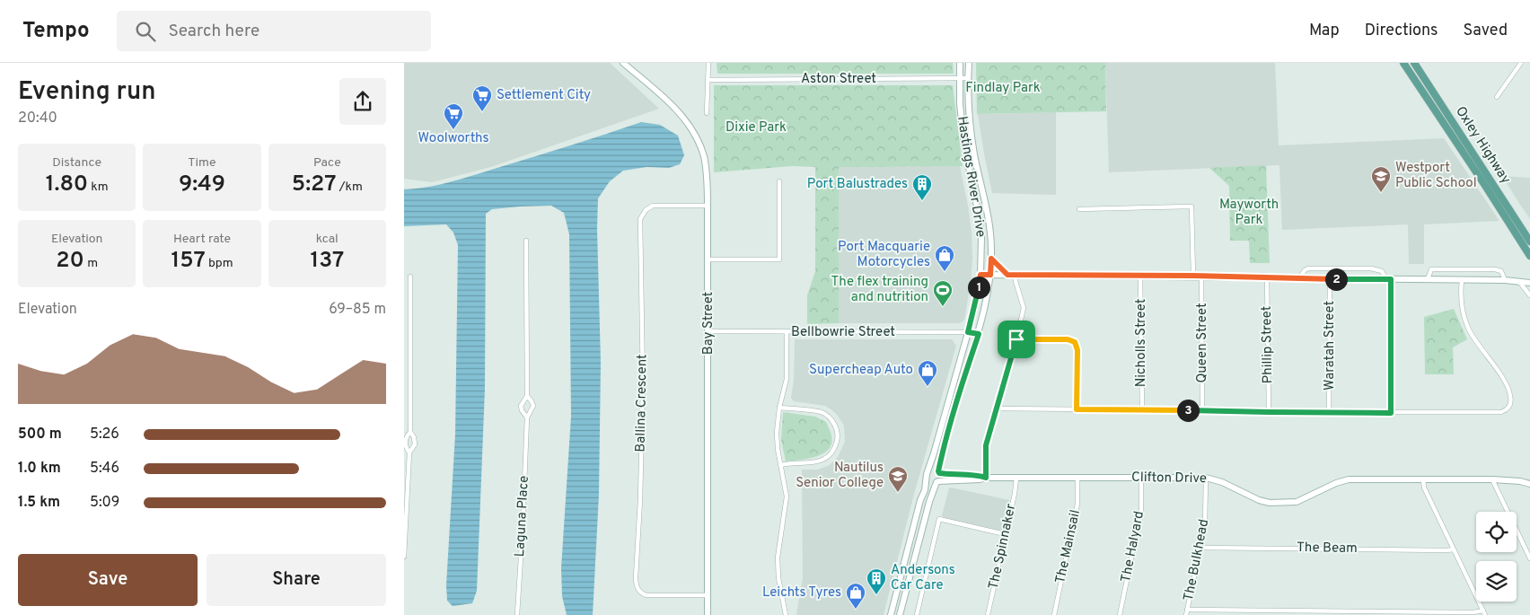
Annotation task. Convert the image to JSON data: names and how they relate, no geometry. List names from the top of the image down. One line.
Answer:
{"streets":{"main road":["Oxley Highway"],"street":["Aston Street","Hastings River Drive","Bay Street","Bellbowrie Street","Nicholls Street","Queen Street","Phillip Street","Waratah Street","Ballina Crescent","Clifton Drive","Laguna Place","The Spinnaker","The Mainsail","The Halyard","The Beam","The Bulkhead"]},"crossings":[["Aston Street","Hastings River Drive"],["Hastings River Drive","Bellbowrie Street"],["Hastings River Drive","Clifton Drive"],["Bay Street","Bellbowrie Street"],["Bay Street","Ballina Crescent"],["Clifton Drive","The Spinnaker"],["Clifton Drive","The Mainsail"],["Clifton Drive","The Halyard"],["Clifton Drive","The Bulkhead"],["The Beam","The Bulkhead"]],"parks":["Findlay Park","Dixie Park","Mayworth Park"],"places":{"supermarket":["Settlement City","Woolworths"],"school or university":["Westport Public School","Nautilus Senior College"],"building":["Port Balustrades","Andersons Car Care"],"shop":["Port Macquarie Motorcycles","Supercheap Auto","Leichts Tyres"],"sports":["The flex training and nutrition"]},"page":{"header":"Tempo","search":"Search here","nav":["Map","Directions","Saved"],"heading":["Evening run","20:40"],"stats":[["Distance","1.80 km"],["Time","9:49"],["Pace","5:27 /km"],["Elevation","20 m"],["Heart rate","157 bpm"],["kcal","137"]],"pins":["2","1","3"],"chart":["Elevation","69–85 m"],"list":[{"name":"500 m","note":"5:26"},{"name":"1.0 km","note":"5:46"},{"name":"1.5 km","note":"5:09"}],"buttons":["Save","Share"]}}
